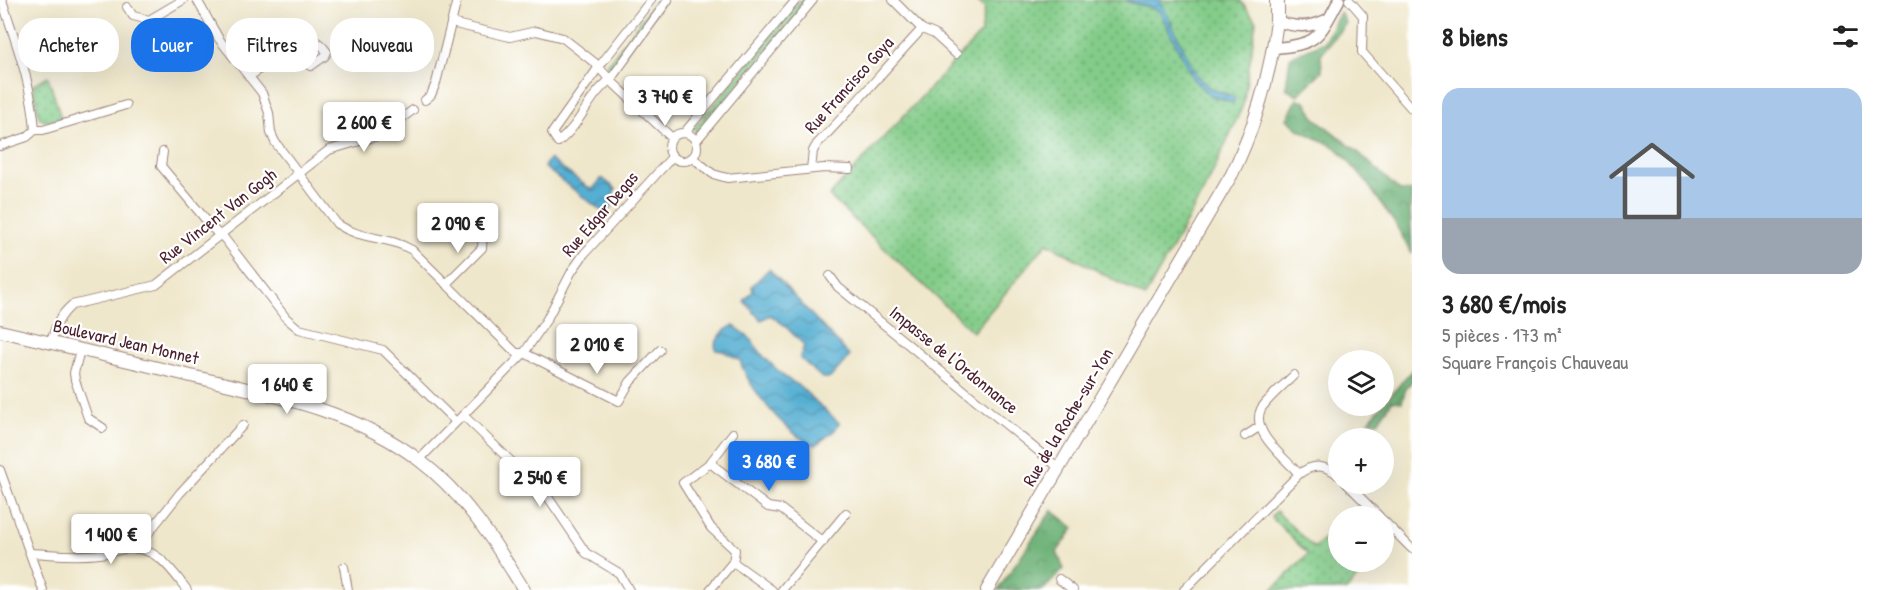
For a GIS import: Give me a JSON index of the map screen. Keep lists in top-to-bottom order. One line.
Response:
{"streets":{"main road":["Boulevard Jean Monnet","Rue de la Roche-sur-Yon"],"street":["Rue Francisco Goya","Rue Edgar Degas","Rue Vincent Van Gogh","Impasse de l'Ordonnance"]},"crossings":[["Rue Edgar Degas","Boulevard Jean Monnet"],["Rue Vincent Van Gogh","Boulevard Jean Monnet"],["Impasse de l'Ordonnance","Rue de la Roche-sur-Yon"]],"page":{"heading":"8 biens","chip":["Acheter","Louer","Filtres","Nouveau"],"list":[{"name":"3 680 €/mois","note":"5 pièces · 173 m² · Square François Chauveau"}],"price":["3 740 €","2 600 €","2 090 €","2 010 €","1 640 €","3 680 €","2 540 €","1 400 €"],"map_buttons":["+","−"]}}
